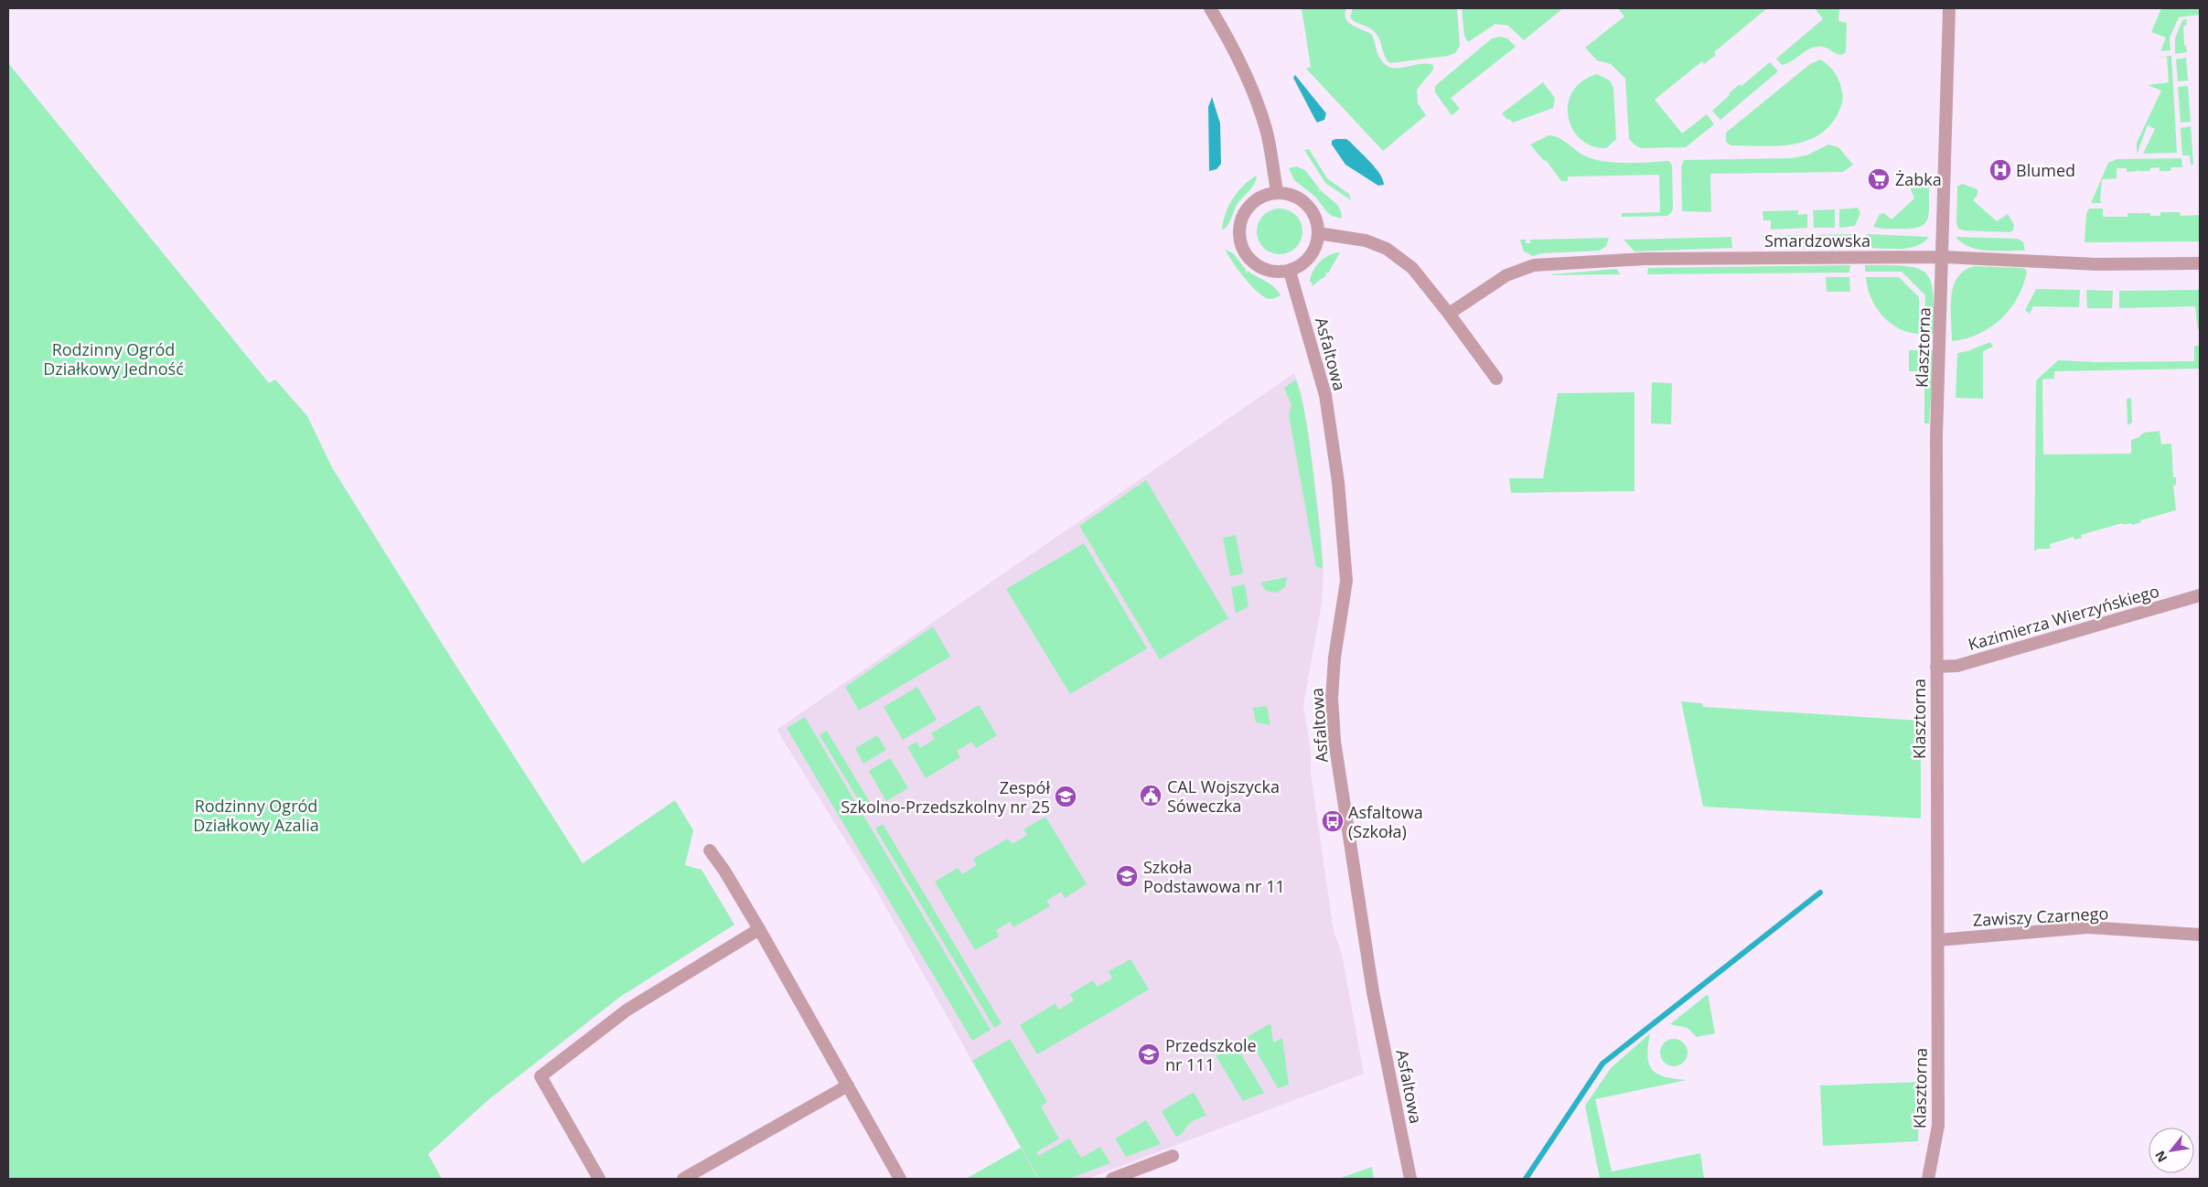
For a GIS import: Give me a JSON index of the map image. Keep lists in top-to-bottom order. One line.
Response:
{"streets":{"street":["Smardzowska","Klasztorna","Asfaltowa","Kazimierza Wierzyńskiego","Zawiszy Czarnego"]},"crossings":[["Smardzowska","Klasztorna"],["Klasztorna","Kazimierza Wierzyńskiego"],["Klasztorna","Zawiszy Czarnego"]],"parks":["Rodzinny Ogród Działkowy Jedność","Rodzinny Ogród Działkowy Azalia"],"places":{"hospital":["Blumed"],"supermarket":["Żabka"],"public building":["CAL Wojszycka Sóweczka"],"school or university":["Zespół Szkolno-Przedszkolny nr 25","Szkoła Podstawowa nr 11","Przedszkole nr 111"],"bus stop":["Asfaltowa (Szkoła)"]},"north":"bottom left"}
